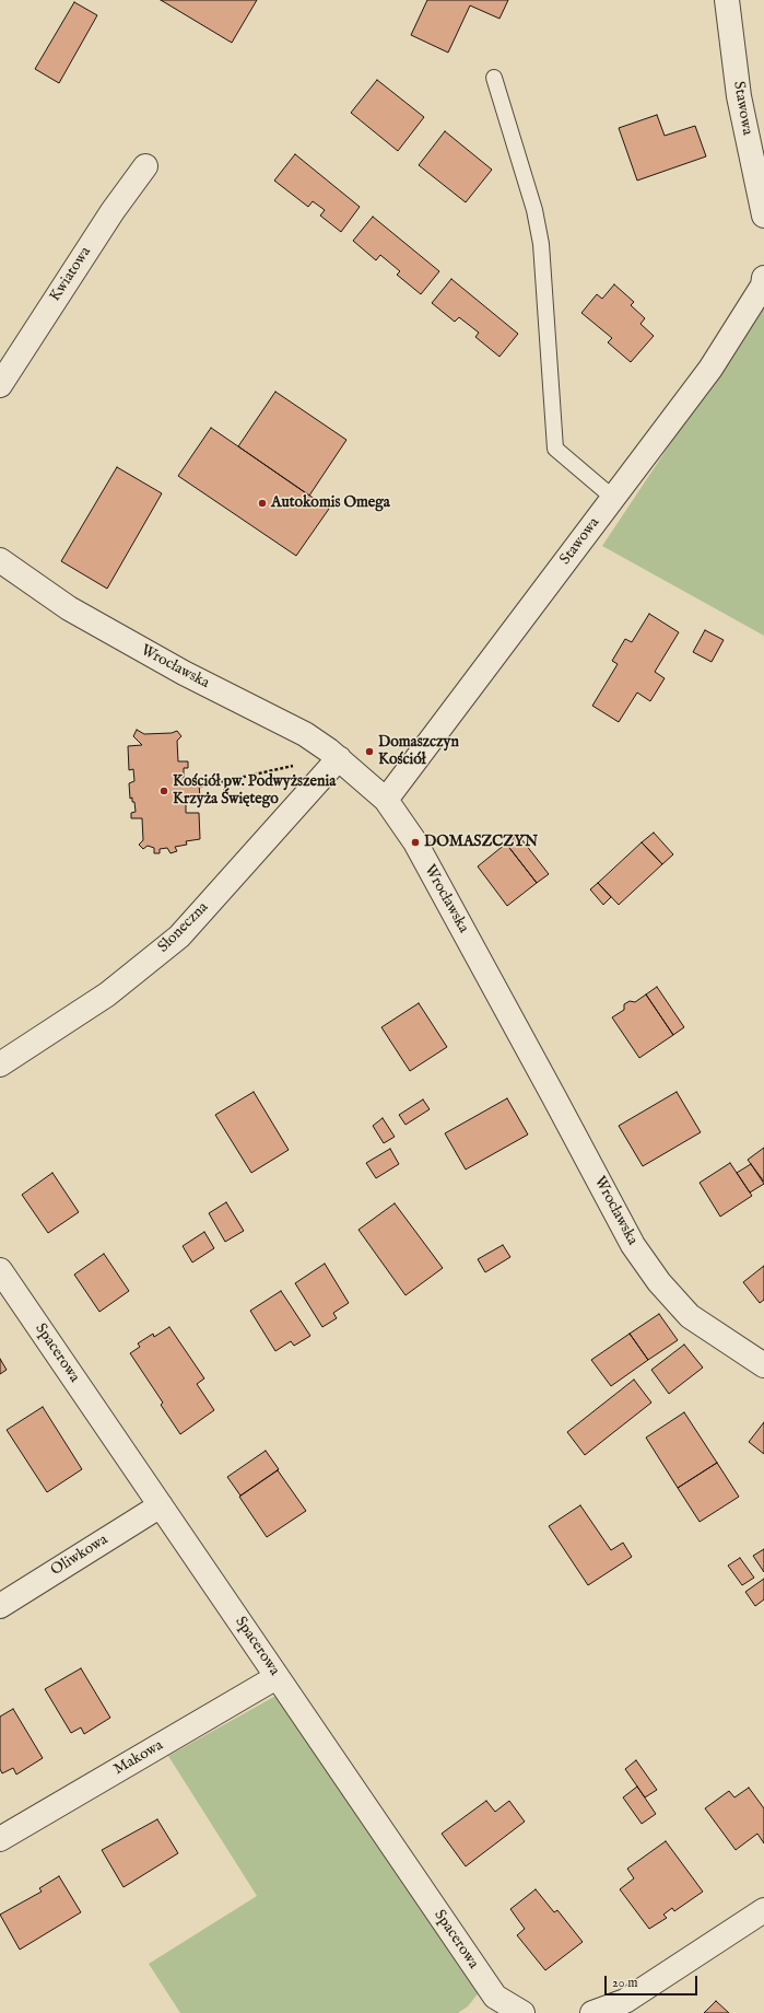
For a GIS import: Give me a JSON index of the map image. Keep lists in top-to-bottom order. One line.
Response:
{"streets":{"street":["Stawowa","Kwiatowa","Wrocławska","Słoneczna","Spacerowa","Oliwkowa","Makowa"]},"crossings":[["Stawowa","Wrocławska"],["Wrocławska","Słoneczna"],["Spacerowa","Oliwkowa"],["Spacerowa","Makowa"]],"places":["Autokomis Omega","Domaszczyn Kościół","Kościół pw. Podwyższenia Krzyża Świętego","DOMASZCZYN"],"scale_bar":"20 m"}
